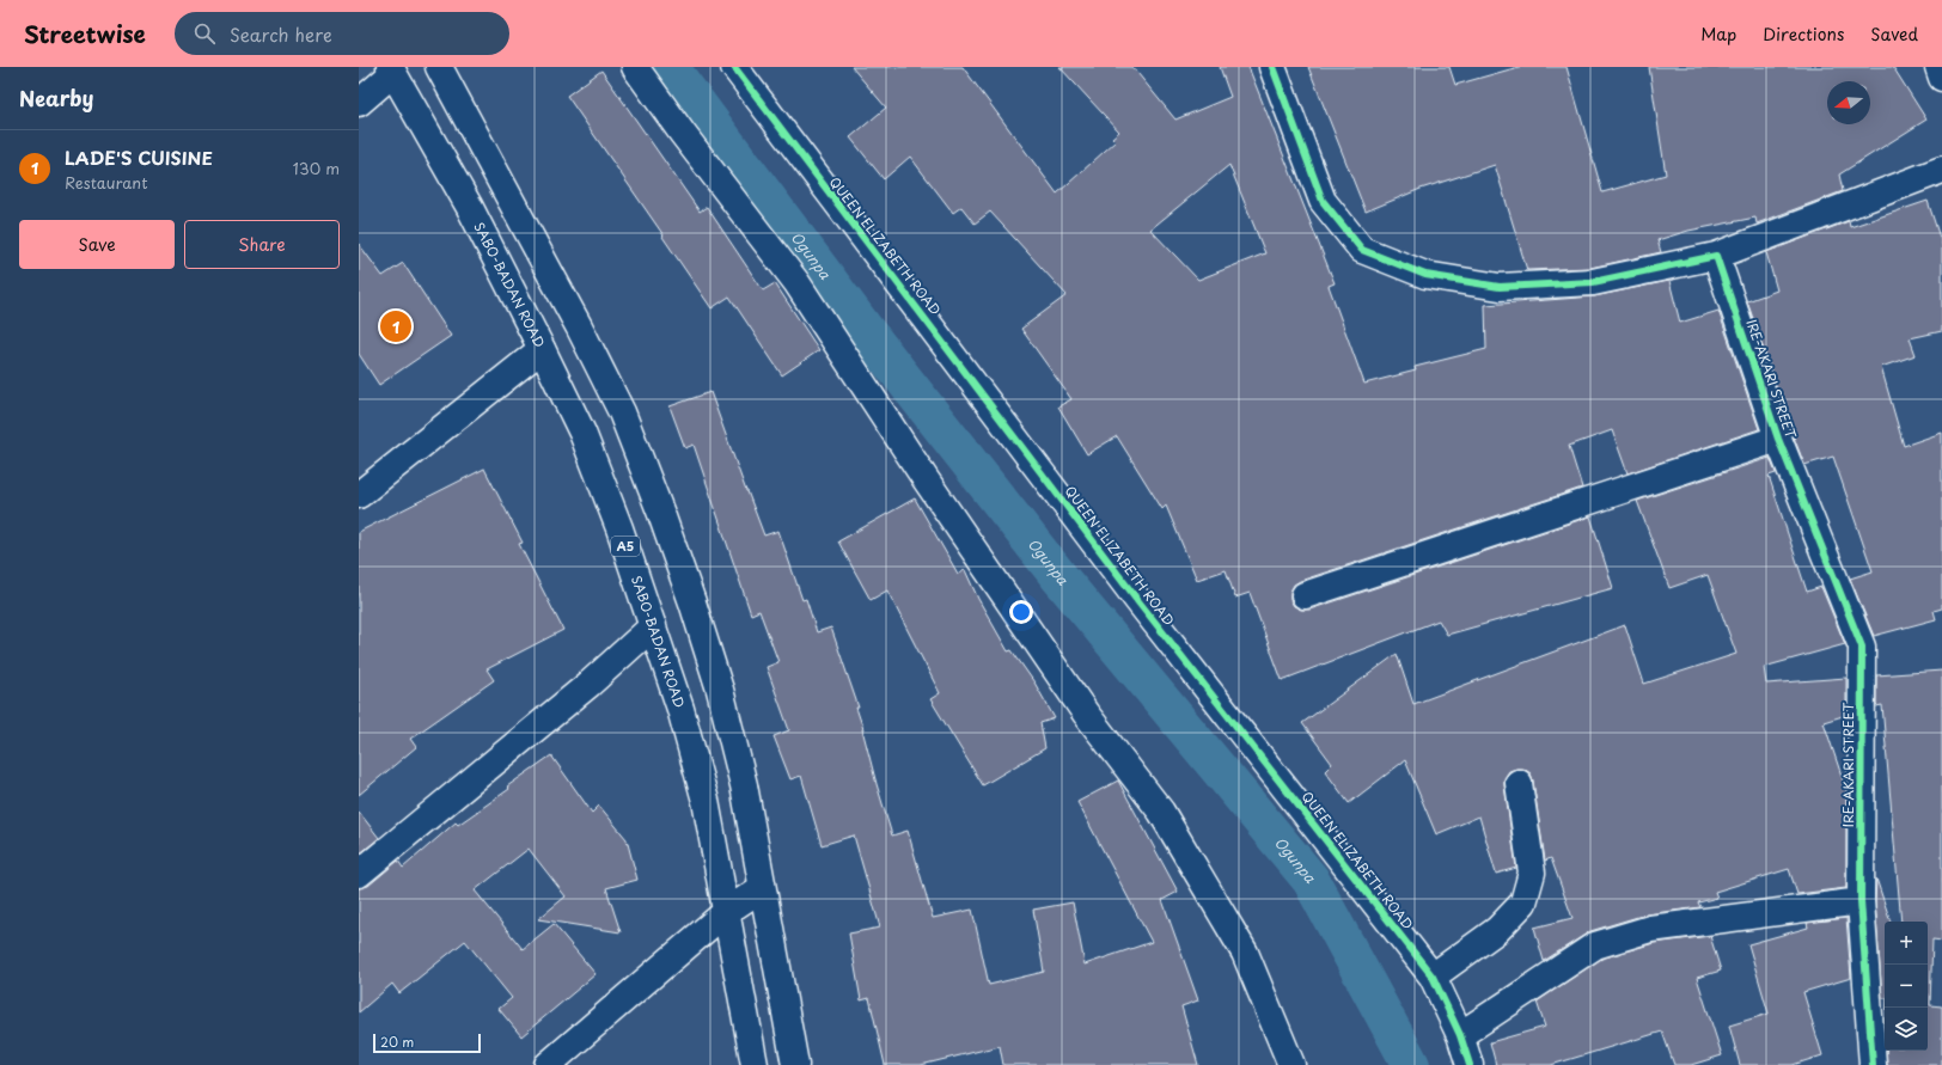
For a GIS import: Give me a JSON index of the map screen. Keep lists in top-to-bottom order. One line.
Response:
{"streets":{"main road":["QUEEN ELIZABETH ROAD","SABO-BADAN ROAD","IRE-AKARI STREET","A5"]},"water":["Ogunpa"],"scale_bar":"20 m","north":"left","page":{"header":"Streetwise","search":"Search here","nav":["Map","Directions","Saved"],"heading":"Nearby","list":[{"mark":"1","name":"LADE'S CUISINE","note":"Restaurant","value":"130 m"}],"buttons":["Save","Share"],"pins":"1","map_buttons":["+","−"],"scale":"20 m"}}
